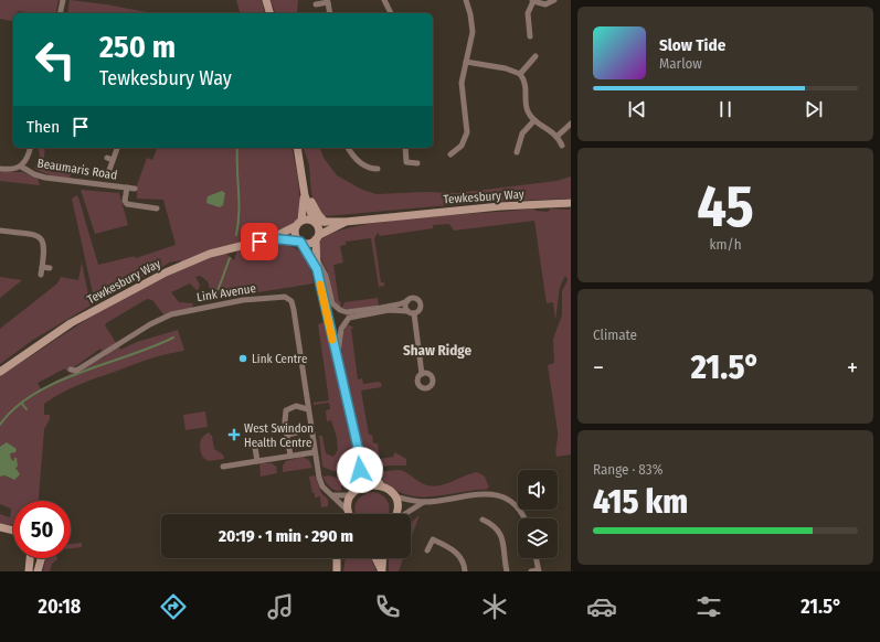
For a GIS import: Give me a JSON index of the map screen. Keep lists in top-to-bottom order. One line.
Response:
{"streets":{"main road":["Tewkesbury Way"],"street":["Beaumaris Road","Link Avenue"]},"districts":["Shaw Ridge"],"places":{"other":["Link Centre"],"health":["West Swindon Health Centre"]},"page":{"turn":["250 m","Tewkesbury Way"],"song":["Slow Tide","Marlow"],"then":"Then","tile":[["45","km/h"],"Climate",["Range · 83%","415 km"]],"heat":["−","21.5°","+"],"limit":"50","trip":"20:19 · 1 min · 290 m","tabs":["20:18","21.5°"]}}
